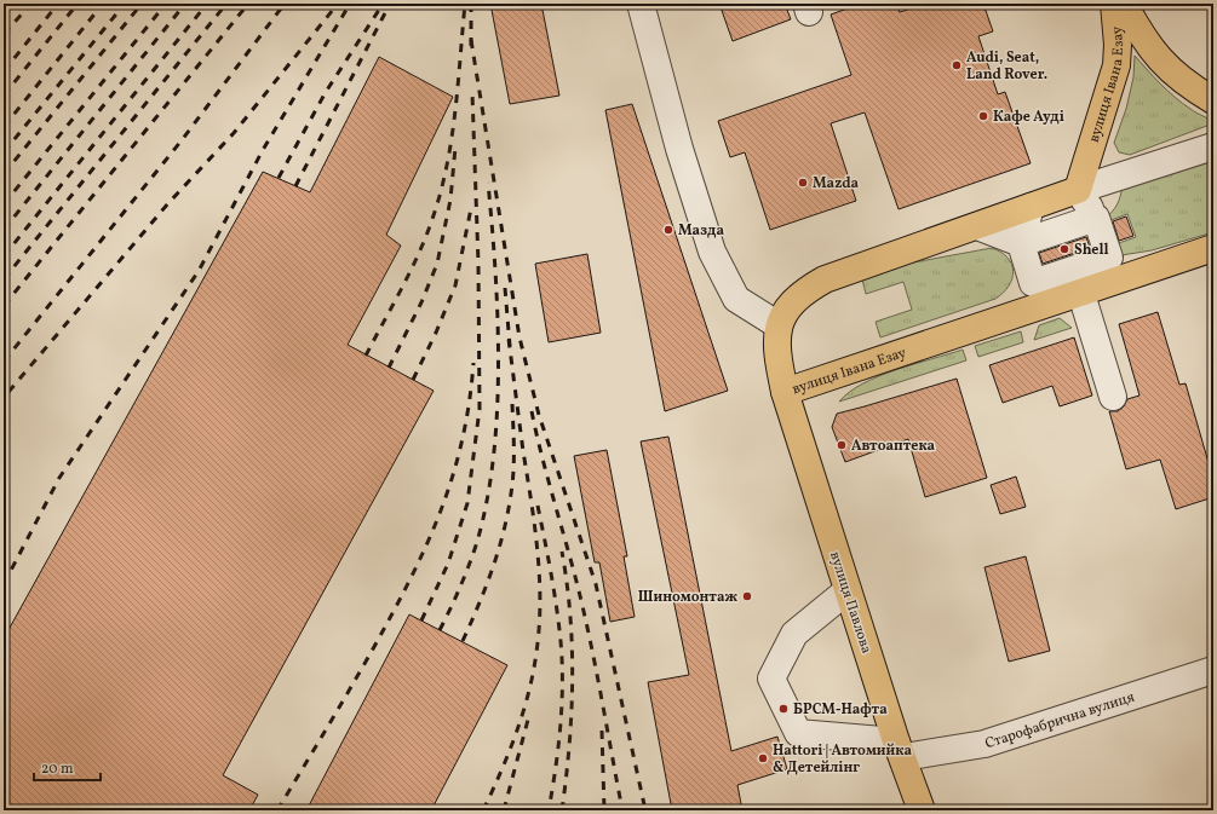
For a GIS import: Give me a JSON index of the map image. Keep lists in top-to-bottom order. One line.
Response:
{"streets":{"main road":["вулиця Івана Езау","вулиця Павлова"],"street":["Старофабрична вулиця"]},"crossings":[["вулиця Івана Езау","вулиця Павлова"],["вулиця Павлова","Старофабрична вулиця"]],"places":["Audi, Seat, Land Rover.","Кафе Ауді","Mazda","Мазда","Shell","Автоаптека","Шиномонтаж","БРСМ-Нафта","Hattori | Автомийка & Детейлінг"],"scale_bar":"20 m"}
